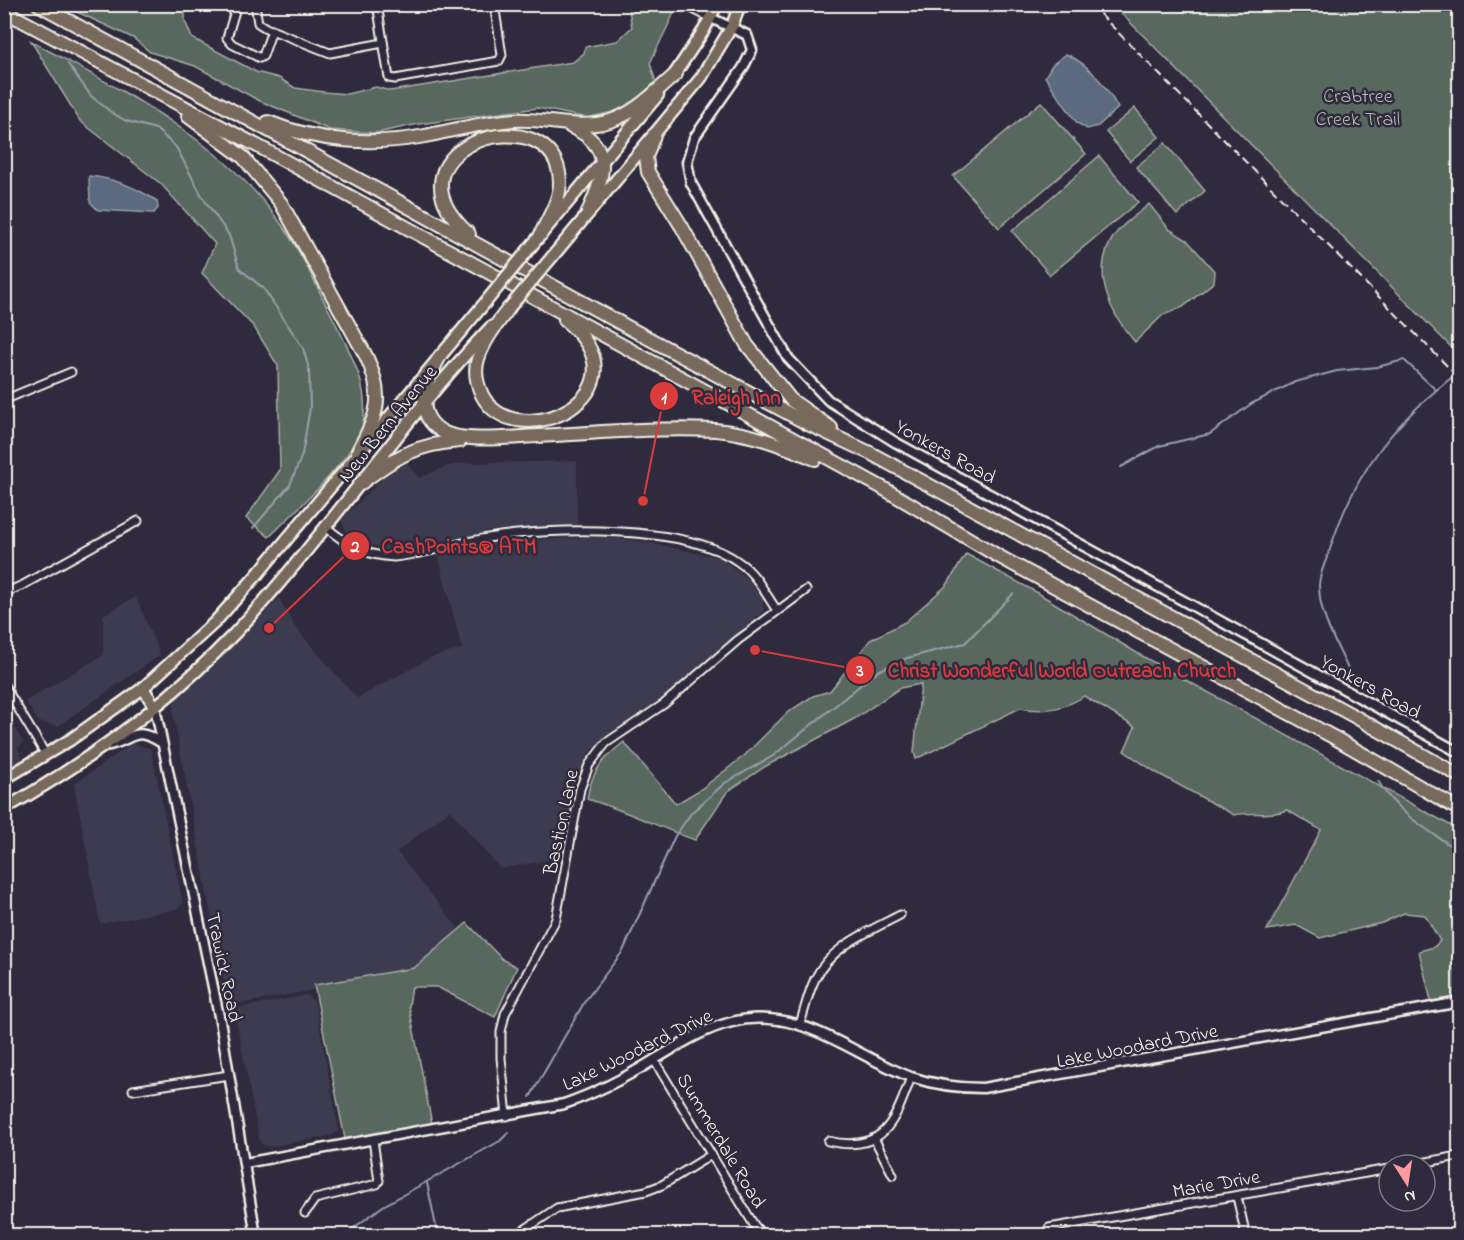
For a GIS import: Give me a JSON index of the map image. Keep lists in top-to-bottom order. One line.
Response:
{"streets":{"main road":["New Bern Avenue"],"street":["Yonkers Road","Bastion Lane","Trawick Road","Lake Woodard Drive","Summerdale Road","Marie Drive"]},"crossings":[["New Bern Avenue","Yonkers Road"],["New Bern Avenue","Trawick Road"],["Bastion Lane","Lake Woodard Drive"],["Trawick Road","Lake Woodard Drive"],["Lake Woodard Drive","Summerdale Road"]],"parks":["Crabtree Creek Trail"],"places":["Raleigh Inn","CashPoints® ATM","Christ Wonderful World Outreach Church"],"north":"bottom"}
